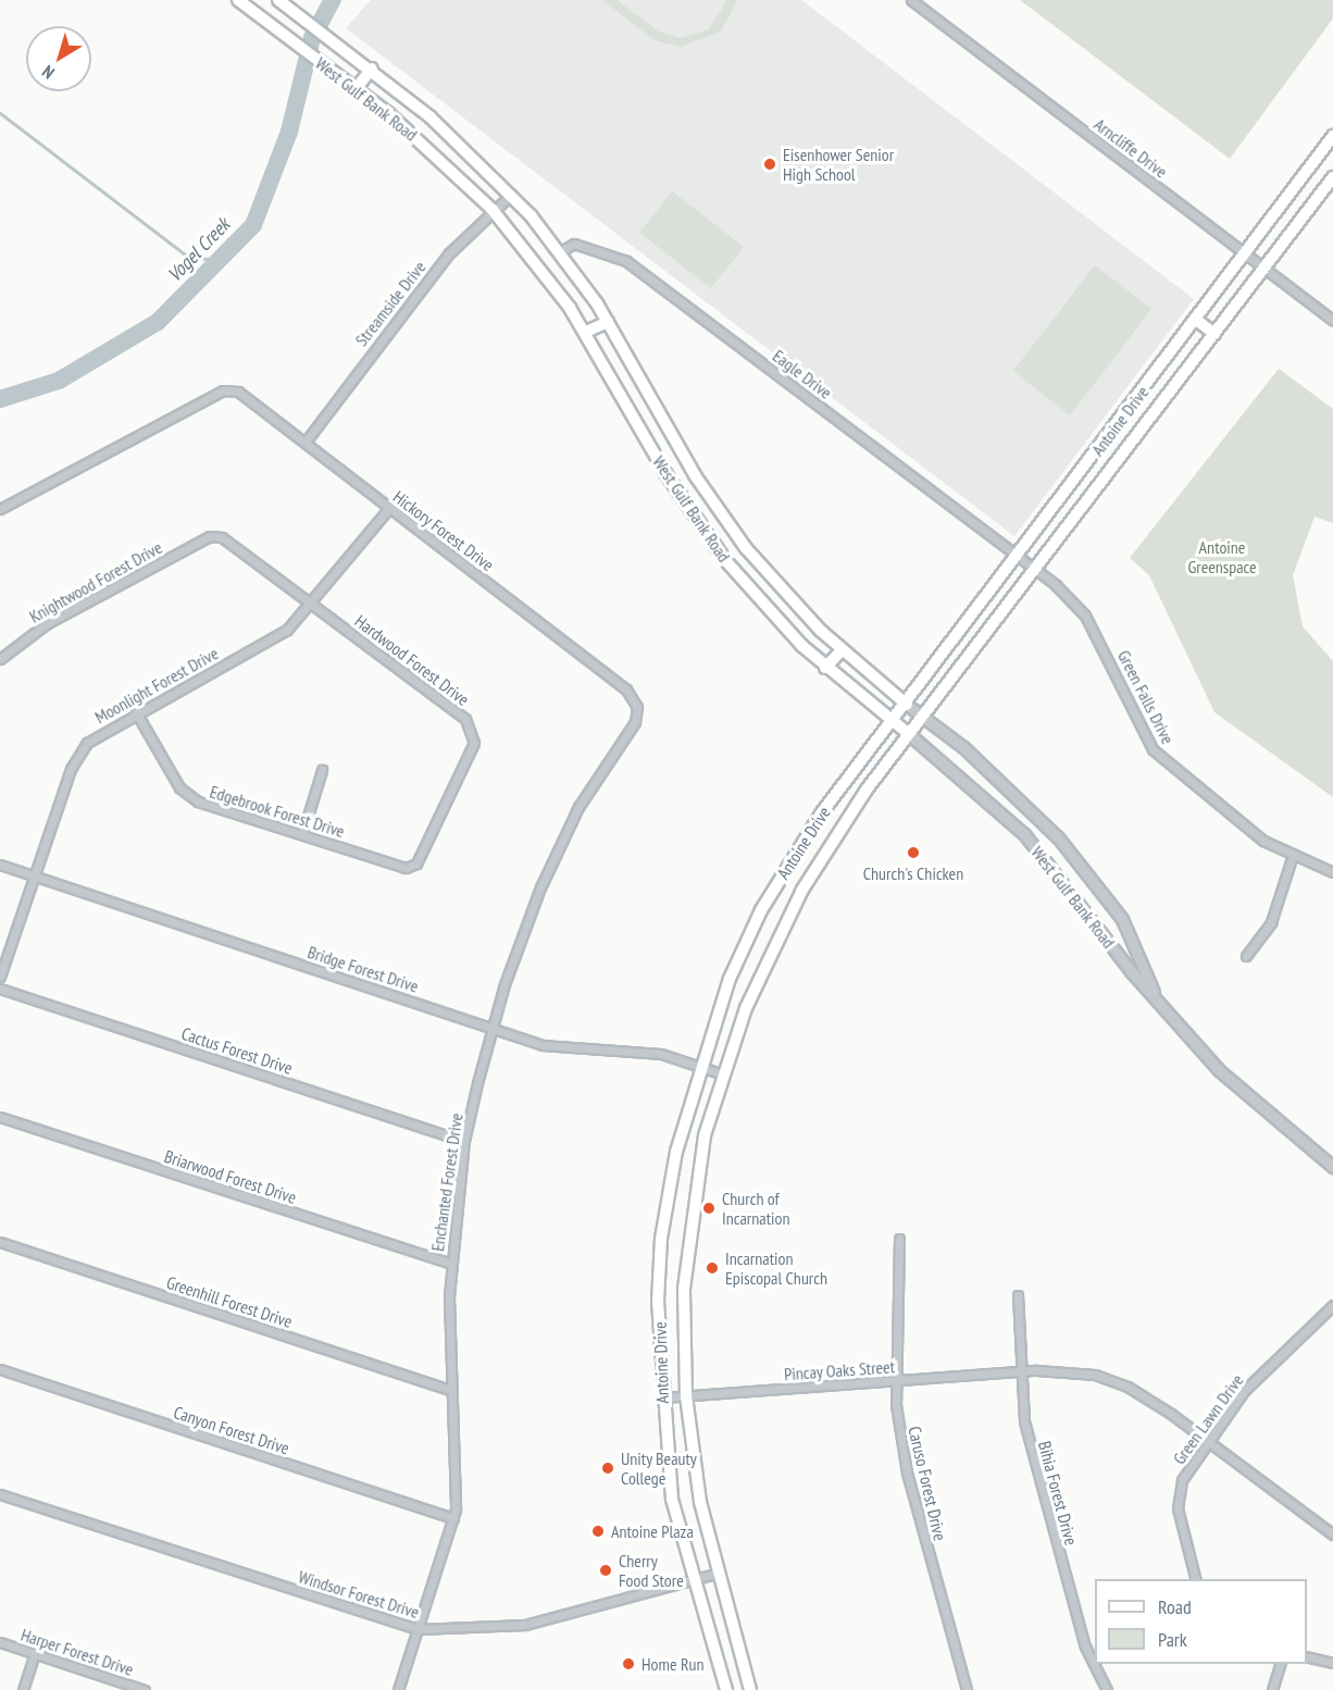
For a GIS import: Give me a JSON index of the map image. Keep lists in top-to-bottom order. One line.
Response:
{"streets":{"main road":["West Gulf Bank Road","Antoine Drive"],"street":["Arncliffe Drive","Streamside Drive","Eagle Drive","Hickory Forest Drive","Knightwood Forest Drive","Hardwood Forest Drive","Moonlight Forest Drive","Green Falls Drive","Edgebrook Forest Drive","Bridge Forest Drive","Cactus Forest Drive","Briarwood Forest Drive","Enchanted Forest Drive","Greenhill Forest Drive","Pincay Oaks Street","Green Lawn Drive","Canyon Forest Drive","Caruso Forest Drive","Bihia Forest Drive","Windsor Forest Drive","Harper Forest Drive"]},"crossings":[["West Gulf Bank Road","Streamside Drive"],["West Gulf Bank Road","Eagle Drive"],["West Gulf Bank Road","Antoine Drive"],["Arncliffe Drive","Antoine Drive"],["Streamside Drive","Hickory Forest Drive"],["Eagle Drive","Antoine Drive"],["Eagle Drive","Green Falls Drive"],["Antoine Drive","Green Falls Drive"],["Antoine Drive","Bridge Forest Drive"],["Antoine Drive","Pincay Oaks Street"],["Antoine Drive","Windsor Forest Drive"],["Hickory Forest Drive","Moonlight Forest Drive"],["Hickory Forest Drive","Enchanted Forest Drive"],["Knightwood Forest Drive","Hardwood Forest Drive"],["Hardwood Forest Drive","Moonlight Forest Drive"],["Hardwood Forest Drive","Edgebrook Forest Drive"],["Moonlight Forest Drive","Edgebrook Forest Drive"],["Moonlight Forest Drive","Bridge Forest Drive"],["Bridge Forest Drive","Enchanted Forest Drive"],["Cactus Forest Drive","Enchanted Forest Drive"],["Briarwood Forest Drive","Enchanted Forest Drive"],["Enchanted Forest Drive","Greenhill Forest Drive"],["Enchanted Forest Drive","Canyon Forest Drive"],["Enchanted Forest Drive","Windsor Forest Drive"],["Pincay Oaks Street","Green Lawn Drive"],["Pincay Oaks Street","Caruso Forest Drive"],["Pincay Oaks Street","Bihia Forest Drive"]],"water":["Vogel Creek"],"parks":["Antoine Greenspace"],"places":["Eisenhower Senior High School","Church's Chicken","Church of Incarnation","Incarnation Episcopal Church","Unity Beauty College","Antoine Plaza","Cherry Food Store","Home Run"],"legend":["Road","Park"],"north":"bottom left"}
